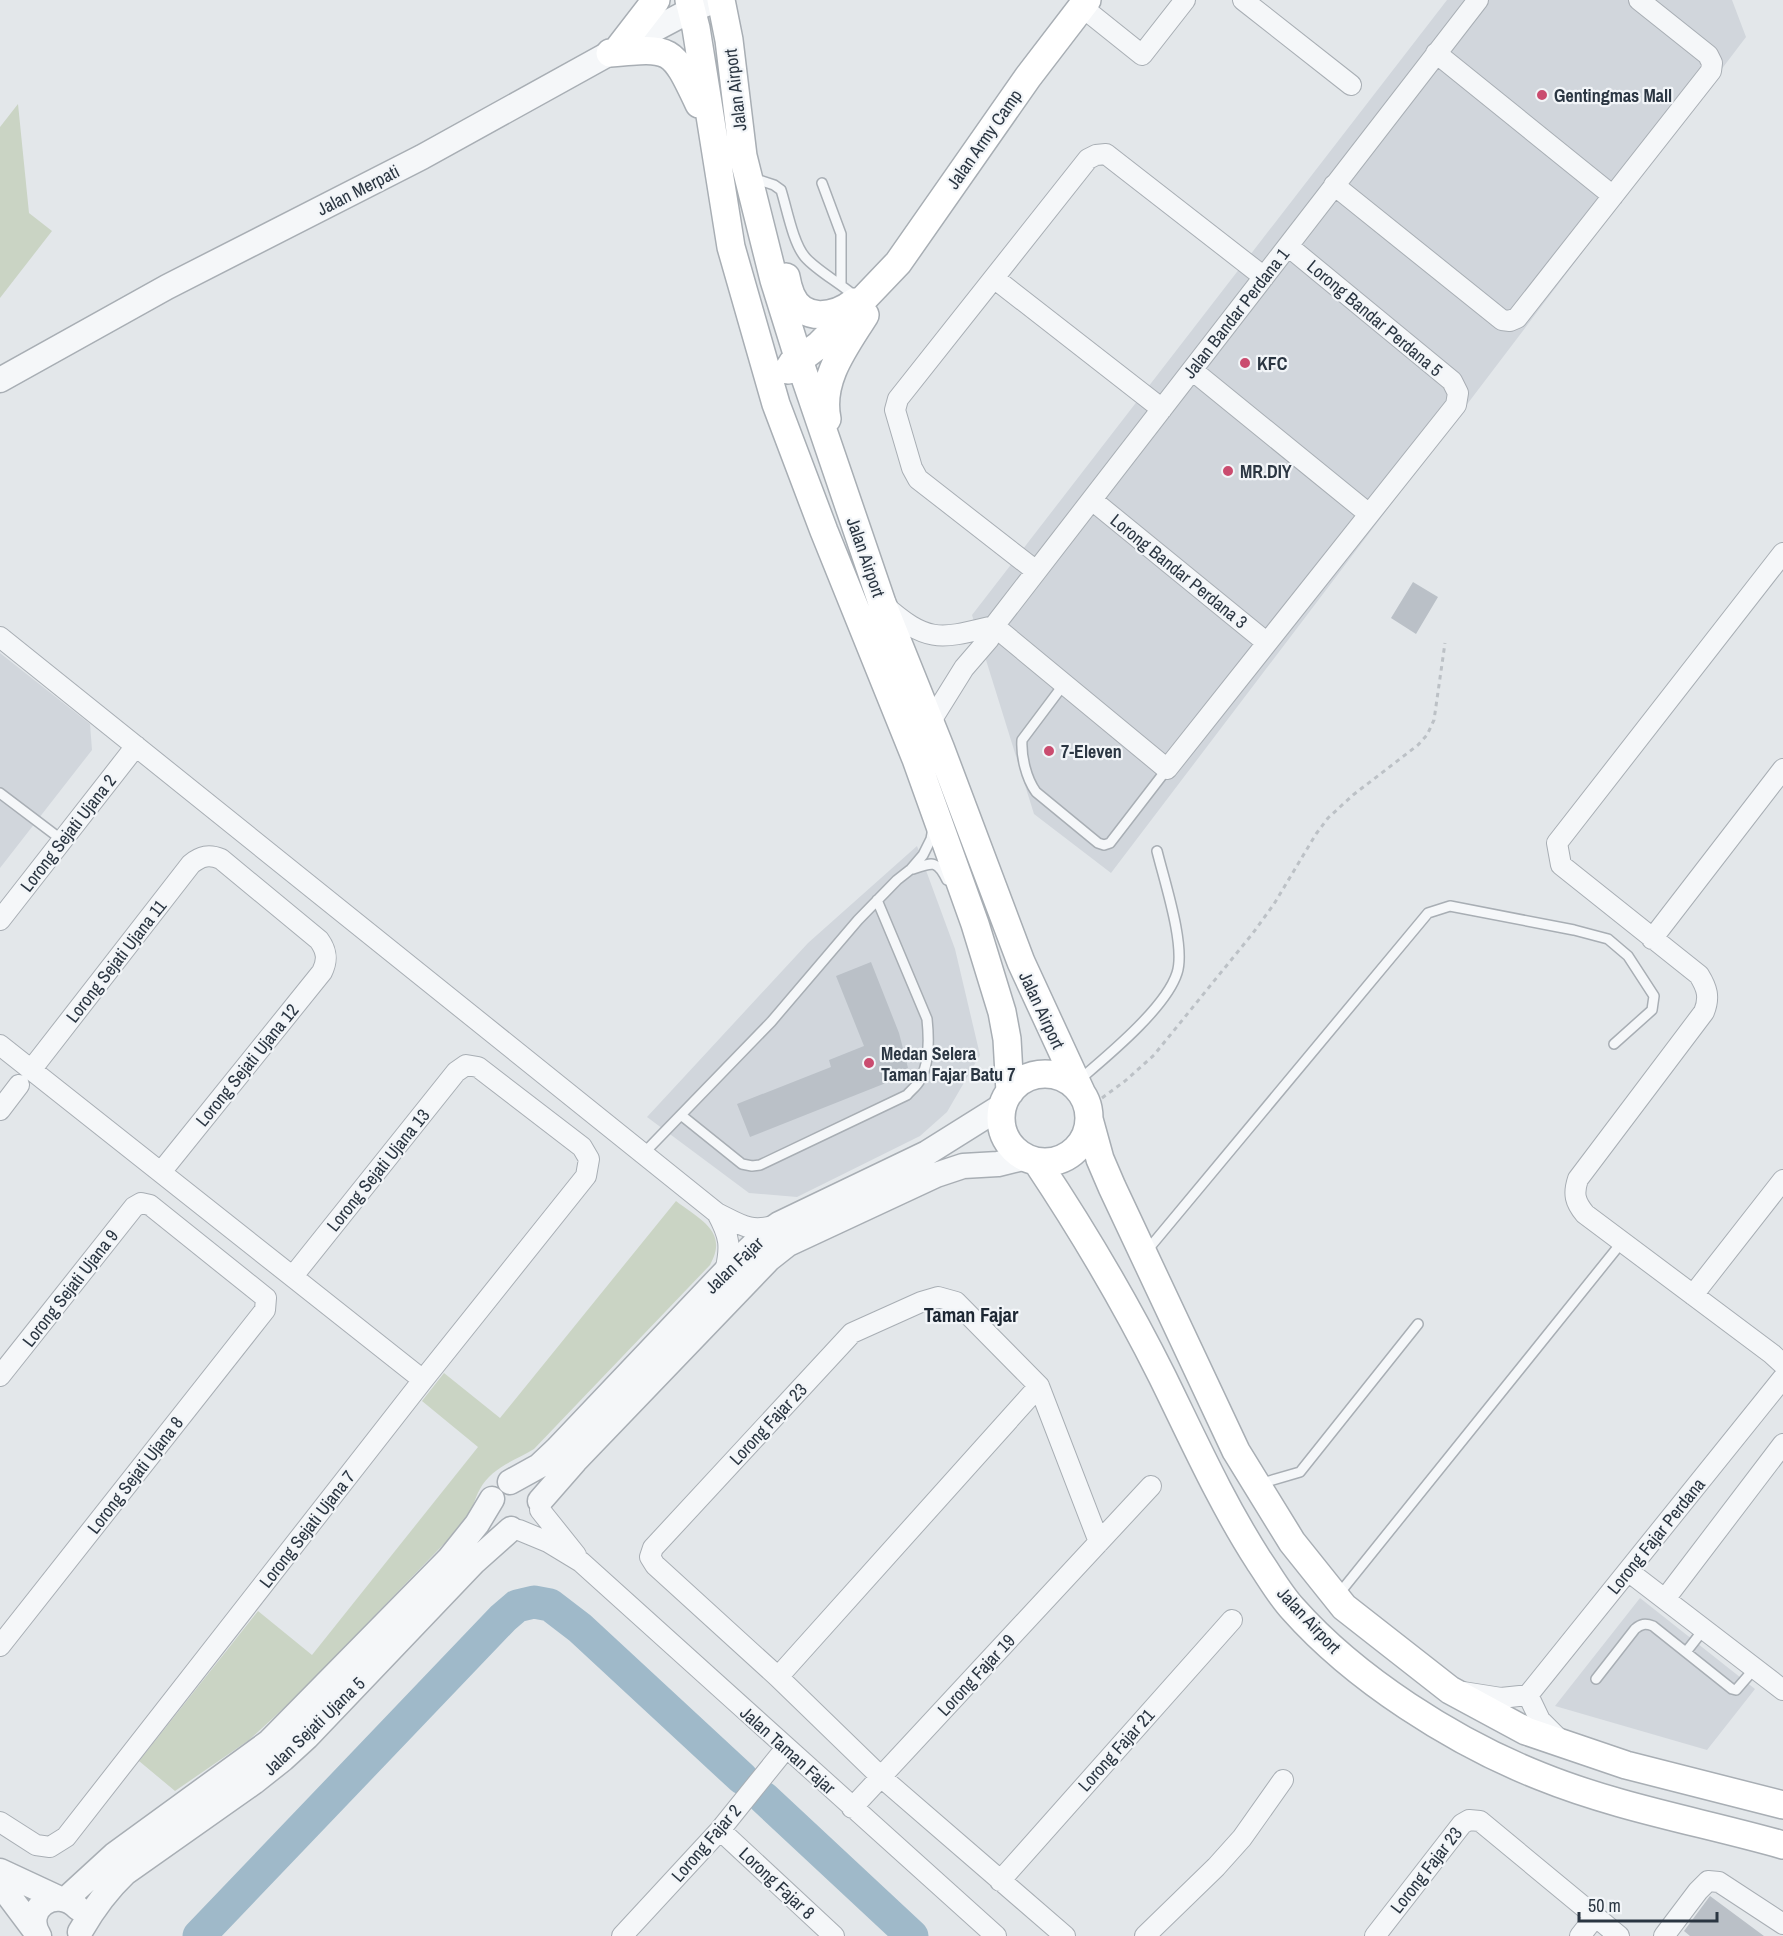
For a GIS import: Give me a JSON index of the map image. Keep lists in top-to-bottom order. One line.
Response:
{"streets":{"main road":["Jalan Airport","Jalan Army Camp"],"street":["Jalan Merpati","Jalan Bandar Perdana 1","Lorong Bandar Perdana 5","Lorong Bandar Perdana 3","Lorong Sejati Ujana 2","Lorong Sejati Ujana 11","Lorong Sejati Ujana 12","Lorong Sejati Ujana 13","Jalan Fajar","Lorong Sejati Ujana 9","Lorong Fajar 23","Lorong Sejati Ujana 8","Lorong Sejati Ujana 7","Lorong Fajar Perdana","Lorong Fajar 19","Jalan Sejati Ujana 5","Jalan Taman Fajar","Lorong Fajar 21","Lorong Fajar 2","Lorong Fajar 8"]},"crossings":[["Jalan Airport","Jalan Merpati"],["Jalan Airport","Jalan Bandar Perdana 1"],["Jalan Airport","Jalan Fajar"],["Jalan Bandar Perdana 1","Lorong Bandar Perdana 5"],["Jalan Bandar Perdana 1","Lorong Bandar Perdana 3"],["Lorong Sejati Ujana 11","Lorong Sejati Ujana 12"],["Lorong Sejati Ujana 13","Lorong Sejati Ujana 7"],["Jalan Fajar","Jalan Sejati Ujana 5"],["Lorong Sejati Ujana 9","Lorong Sejati Ujana 8"],["Lorong Fajar 19","Jalan Taman Fajar"],["Jalan Taman Fajar","Lorong Fajar 2"],["Lorong Fajar 2","Lorong Fajar 8"]],"districts":["Taman Fajar"],"places":["Gentingmas Mall","KFC","MR.DIY","7-Eleven","Medan Selera Taman Fajar Batu 7"],"scale_bar":"50 m"}
